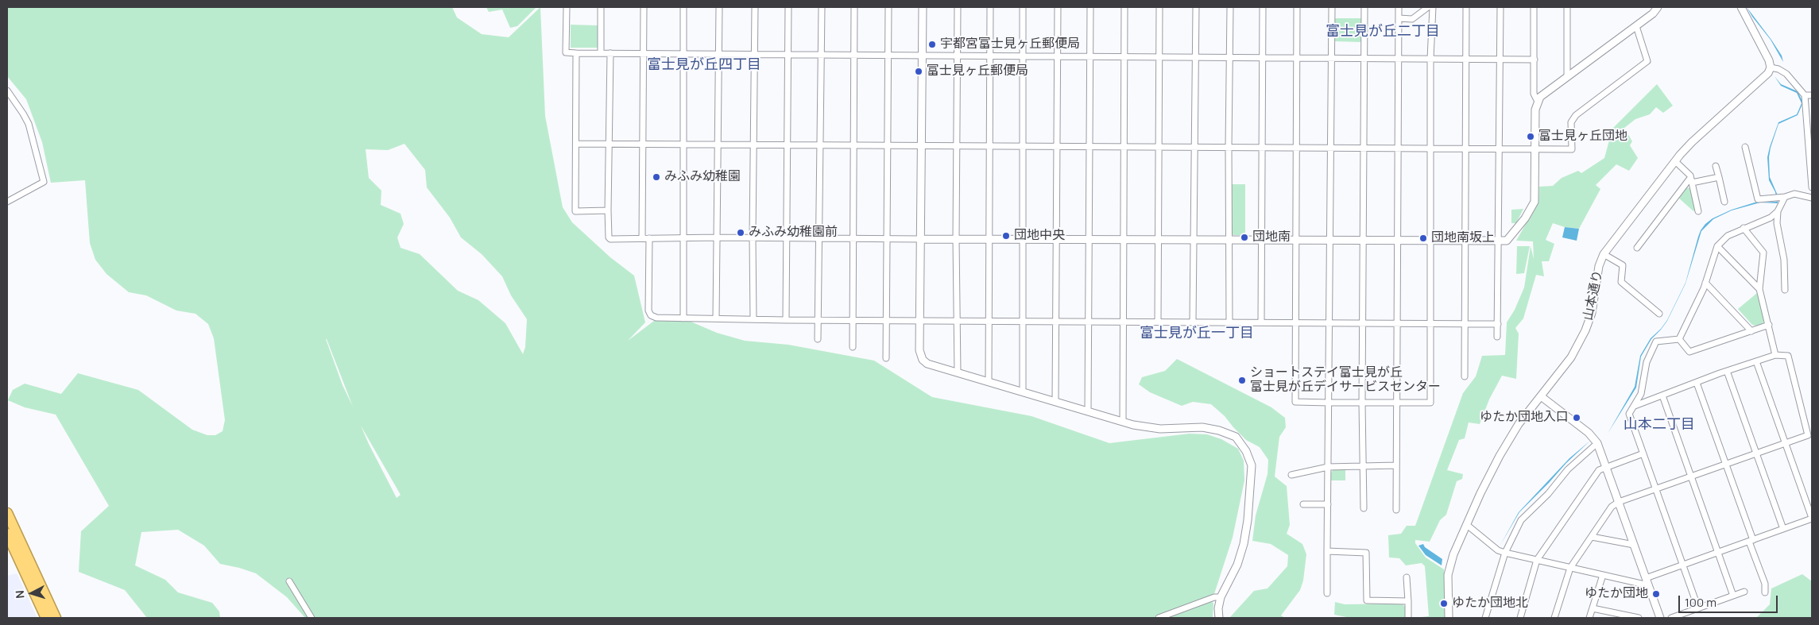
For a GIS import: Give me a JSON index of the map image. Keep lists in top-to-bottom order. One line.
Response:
{"streets":{"street":["山本通り"]},"districts":["富士見が丘二丁目","富士見が丘四丁目","富士見が丘一丁目","山本二丁目"],"places":["宇都宮富士見ヶ丘郵便局","富士見ヶ丘郵便局","富士見ヶ丘団地","みふみ幼稚園","みふみ幼稚園前","団地中央","団地南","団地南坂上","ショートステイ富士見が丘 富士見が丘デイサービスセンター","ゆたか団地入口","ゆたか団地","ゆたか団地北"],"scale_bar":"100 m","north":"left"}
